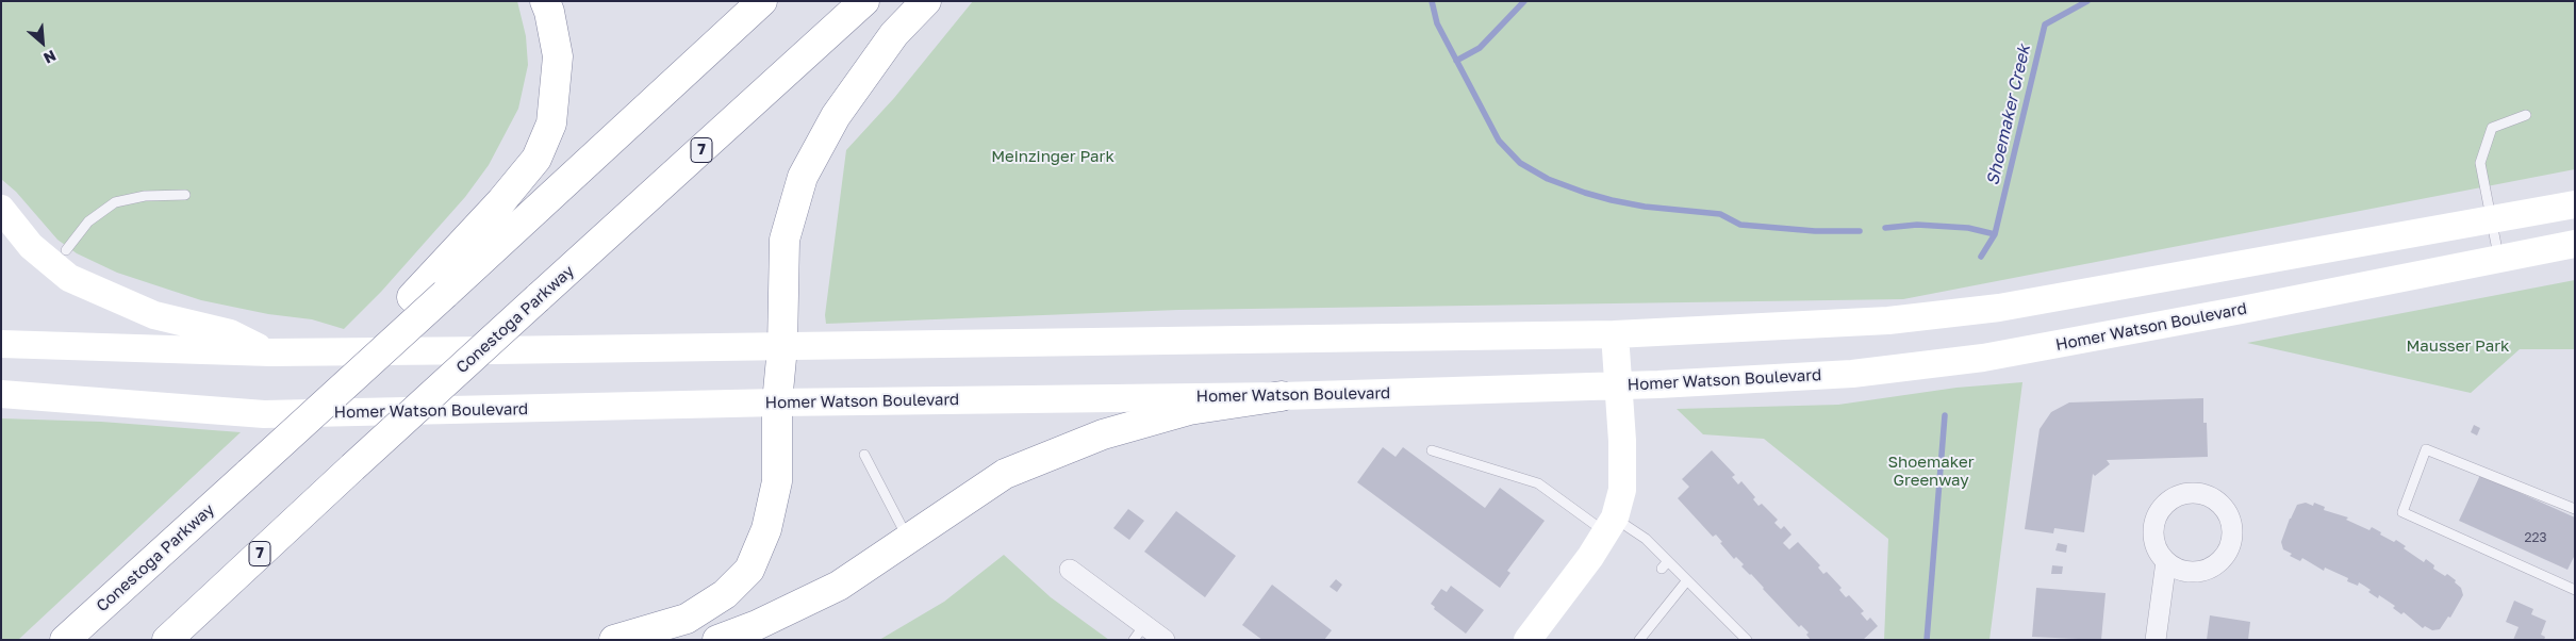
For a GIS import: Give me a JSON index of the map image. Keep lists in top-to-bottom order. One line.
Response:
{"streets":{"highway":["7","Conestoga Parkway"],"main road":["Homer Watson Boulevard"]},"water":["Shoemaker Creek"],"parks":["Meinzinger Park","Mausser Park","Shoemaker Greenway"],"house_numbers":["223"],"north":"bottom right"}
